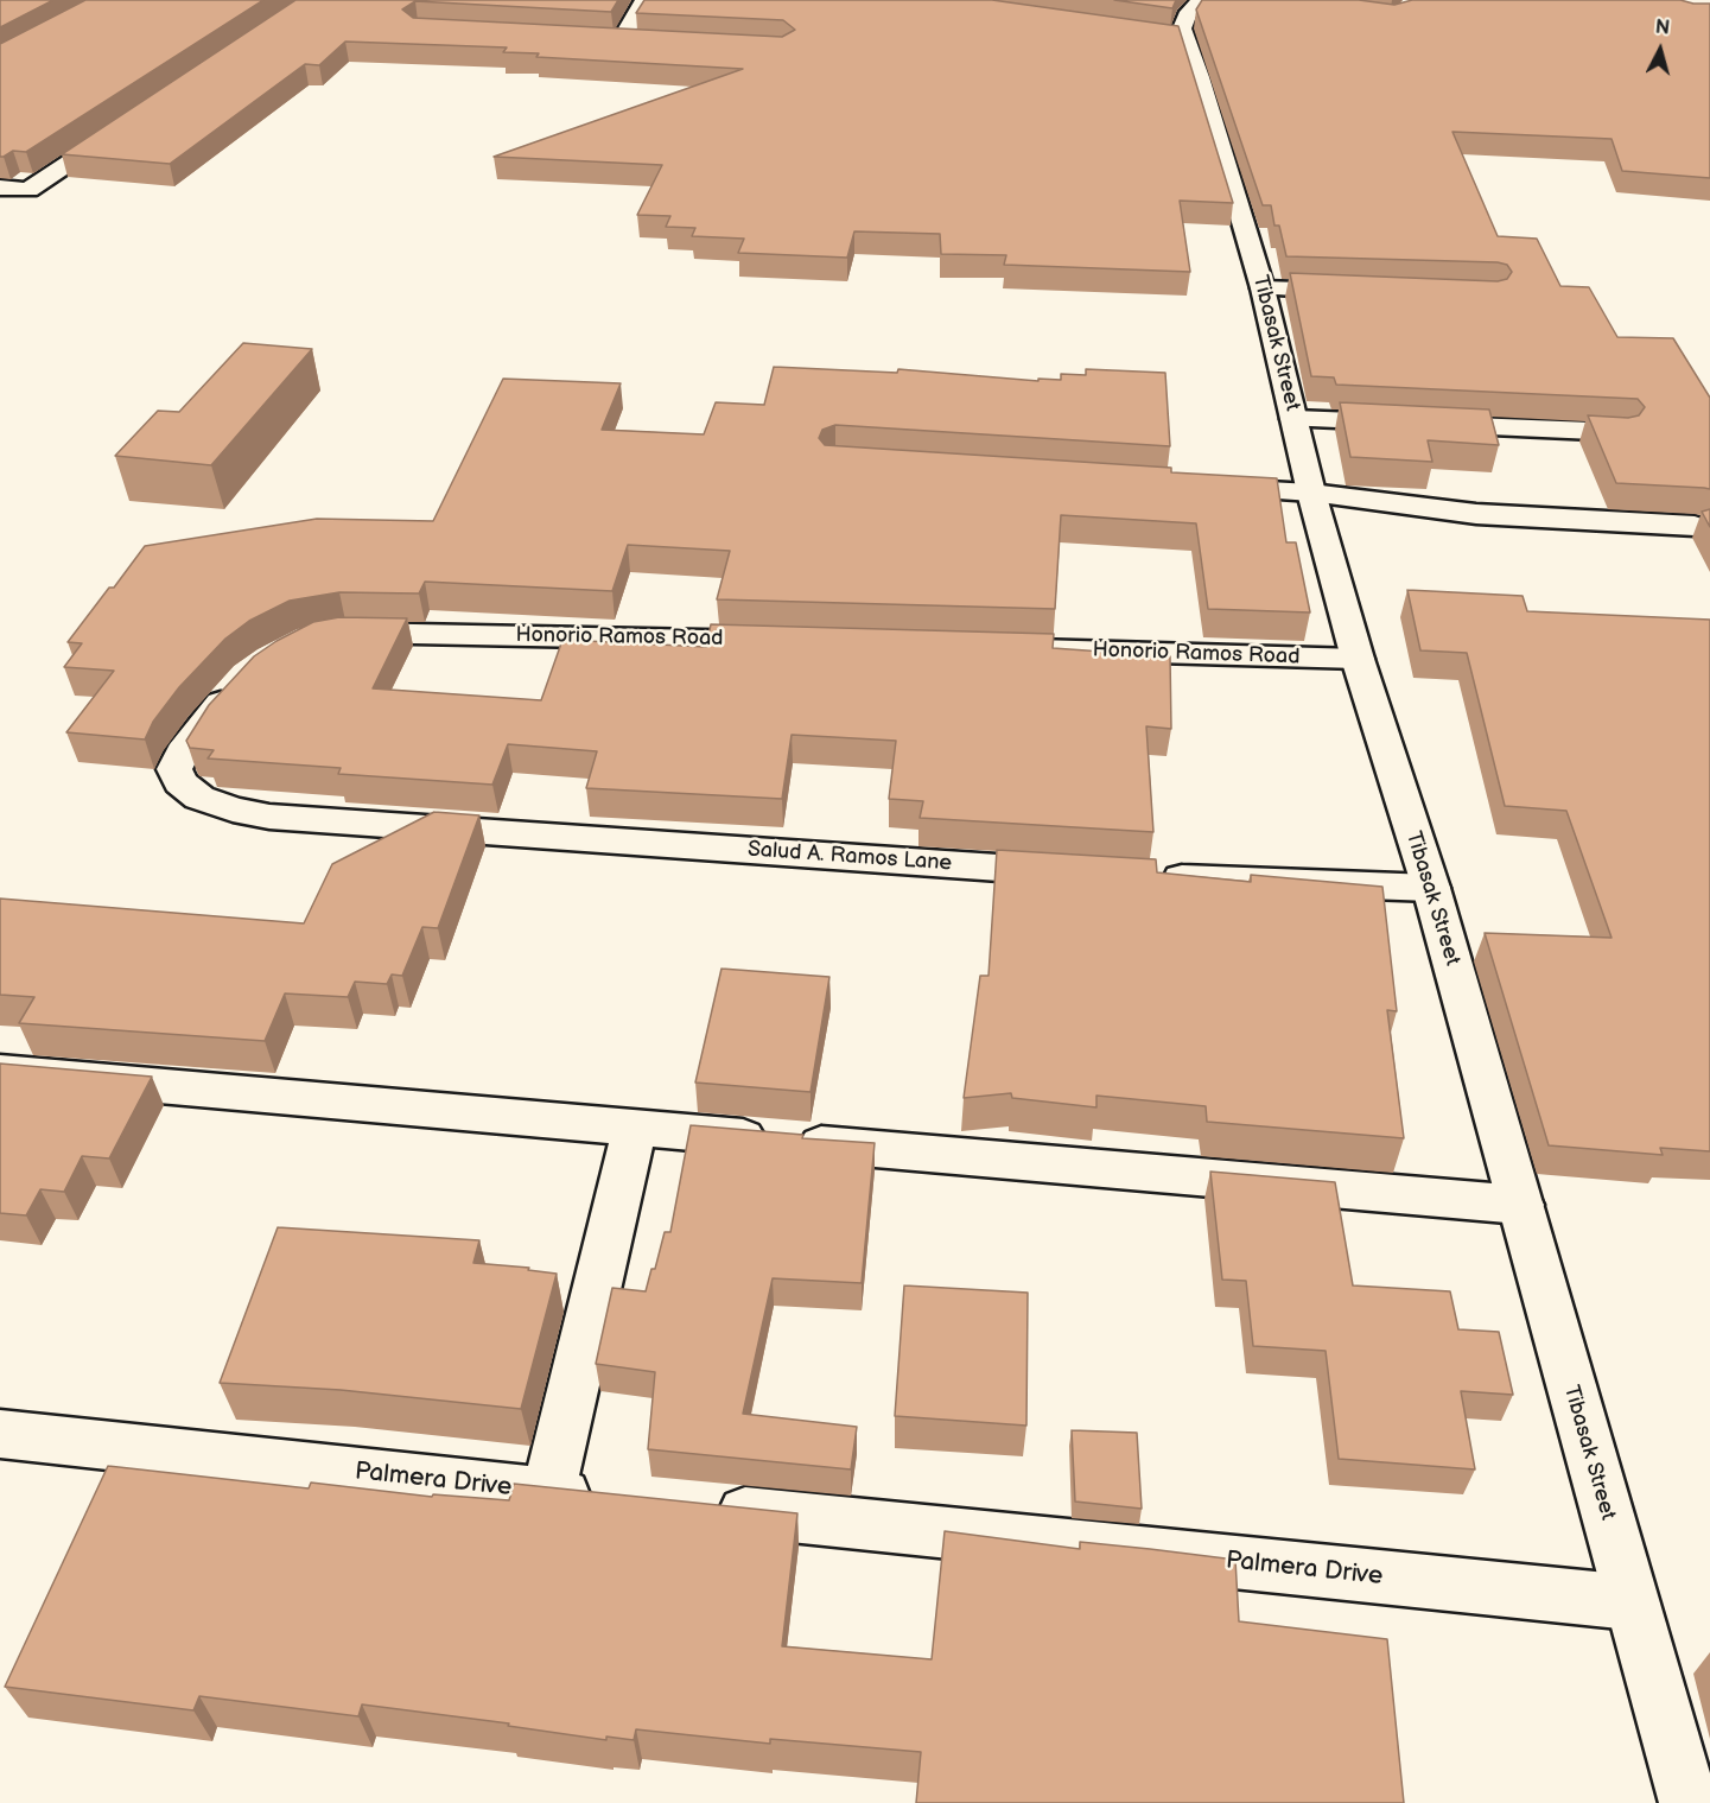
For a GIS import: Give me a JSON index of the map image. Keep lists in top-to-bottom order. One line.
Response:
{"streets":{"street":["Tibasak Street","Honorio Ramos Road","Salud A. Ramos Lane","Palmera Drive"]},"crossings":[["Tibasak Street","Honorio Ramos Road"],["Tibasak Street","Palmera Drive"]],"north":"top"}
